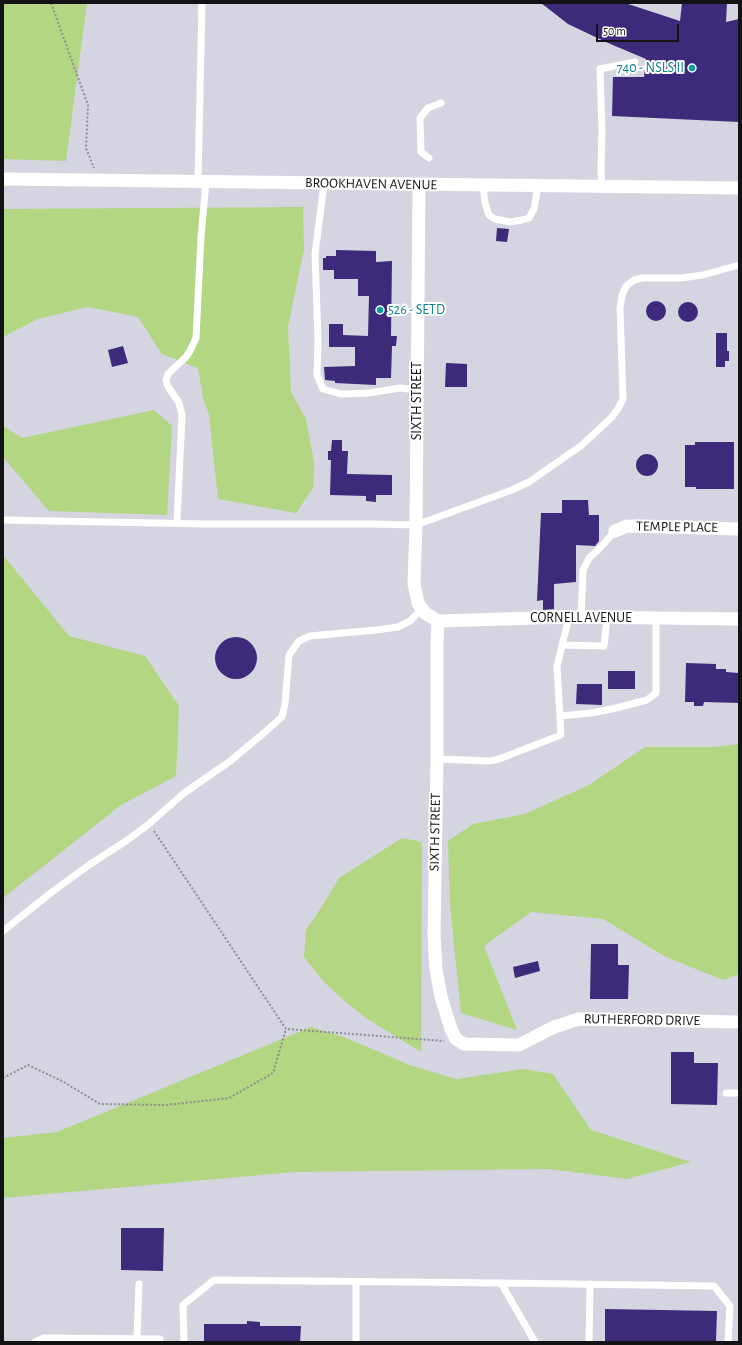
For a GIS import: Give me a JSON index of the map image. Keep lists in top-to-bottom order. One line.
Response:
{"streets":{"street":["BROOKHAVEN AVENUE","SIXTH STREET","TEMPLE PLACE","CORNELL AVENUE","RUTHERFORD DRIVE"]},"crossings":[["BROOKHAVEN AVENUE","SIXTH STREET"],["SIXTH STREET","CORNELL AVENUE"],["SIXTH STREET","RUTHERFORD DRIVE"]],"places":["740 - NSLS II","526 - SETD"],"scale_bar":"50 m"}
